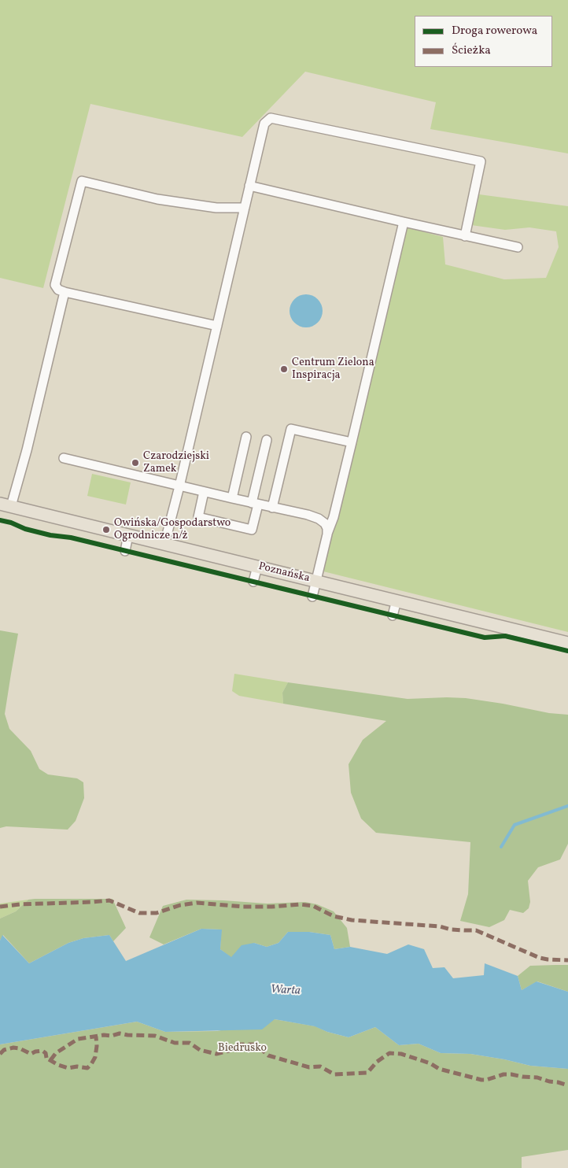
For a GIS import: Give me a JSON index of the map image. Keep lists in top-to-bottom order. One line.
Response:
{"streets":{"main road":["Poznańska"]},"water":["Warta"],"parks":["Biedrusko"],"places":["Centrum Zielona Inspiracja","Czarodziejski Zamek","Owińska/Gospodarstwo Ogrodnicze n/ż"],"legend":["Droga rowerowa","Ścieżka"]}
